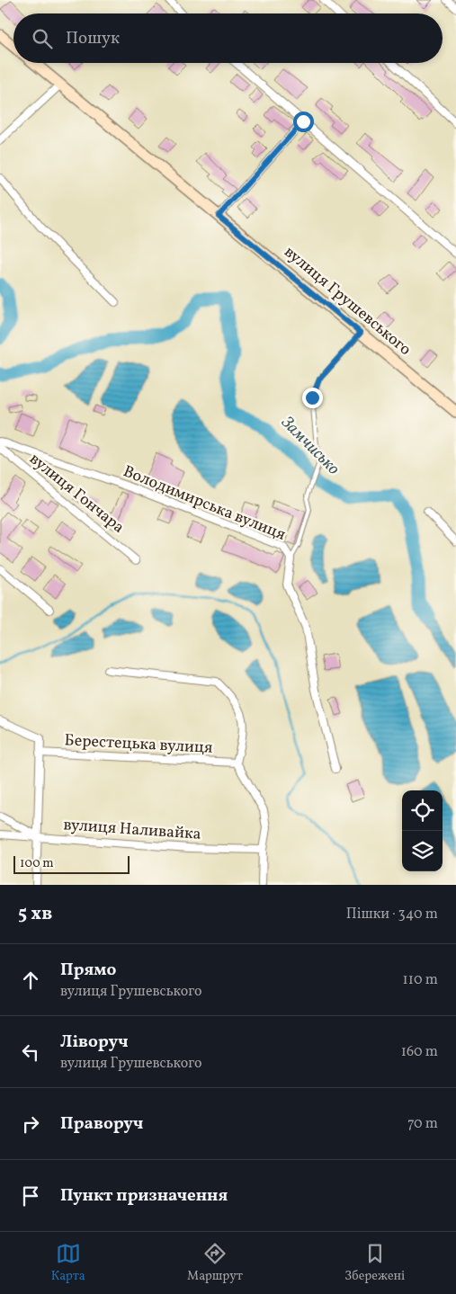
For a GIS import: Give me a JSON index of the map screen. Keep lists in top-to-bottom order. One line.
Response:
{"streets":{"street":["вулиця Грушевського","вулиця Гончара","Володимирська вулиця","Берестецька вулиця","вулиця Наливайка"]},"water":["Замчисько"],"scale_bar":"100 m","page":{"search":"Пошук","scale":"100 m","heading":["5 хв","Пішки · 340 m"],"list":[["Прямо","вулиця Грушевського","110 m"],["Ліворуч","вулиця Грушевського","160 m"],["Праворуч","70 m"],"Пункт призначення"],"nav":["Карта","Маршрут","Збережені"]}}
